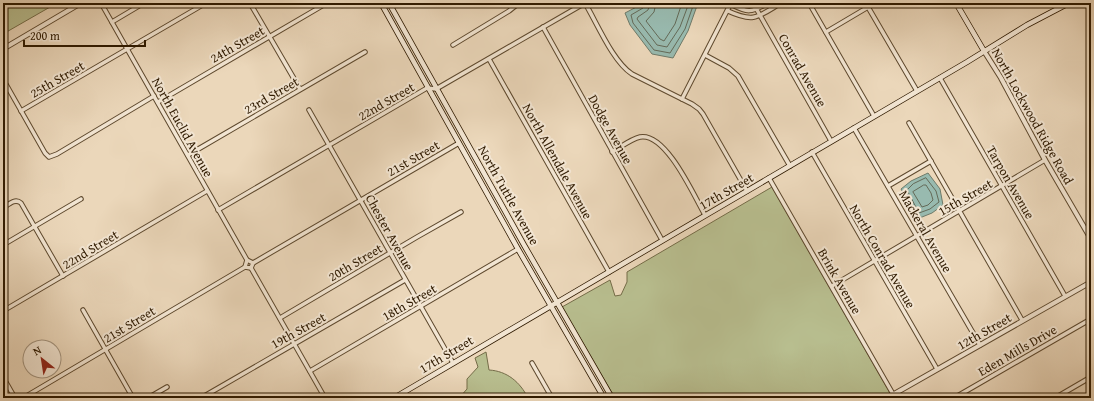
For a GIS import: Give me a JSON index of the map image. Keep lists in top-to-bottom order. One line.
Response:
{"streets":{"main road":["North Lockwood Ridge Road","17th Street","North Tuttle Avenue"],"street":["24th Street","Conrad Avenue","25th Street","23rd Street","22nd Street","North Euclid Avenue","Dodge Avenue","21st Street","North Allendale Avenue","Tarpon Avenue","15th Street","Mackeral Avenue","Chester Avenue","North Conrad Avenue","20th Street","Brink Avenue","18th Street","19th Street","12th Street","Eden Mills Drive"]},"crossings":[["24th Street","North Euclid Avenue"],["Conrad Avenue","17th Street"],["25th Street","North Euclid Avenue"],["23rd Street","North Euclid Avenue"],["22nd Street","North Euclid Avenue"],["22nd Street","Dodge Avenue"],["22nd Street","North Allendale Avenue"],["22nd Street","North Tuttle Avenue"],["22nd Street","Chester Avenue"],["North Lockwood Ridge Road","17th Street"],["North Lockwood Ridge Road","15th Street"],["Dodge Avenue","17th Street"],["21st Street","North Tuttle Avenue"],["21st Street","Chester Avenue"],["North Allendale Avenue","17th Street"],["Tarpon Avenue","17th Street"],["Tarpon Avenue","15th Street"],["Tarpon Avenue","12th Street"],["17th Street","North Tuttle Avenue"],["17th Street","Mackeral Avenue"],["17th Street","Chester Avenue"],["17th Street","North Conrad Avenue"],["17th Street","Brink Avenue"],["North Tuttle Avenue","18th Street"],["15th Street","Mackeral Avenue"],["15th Street","North Conrad Avenue"],["15th Street","Brink Avenue"],["Mackeral Avenue","12th Street"],["Chester Avenue","20th Street"],["Chester Avenue","18th Street"],["Chester Avenue","19th Street"],["North Conrad Avenue","12th Street"],["Brink Avenue","12th Street"]],"scale_bar":"200 m","north":"top left"}
